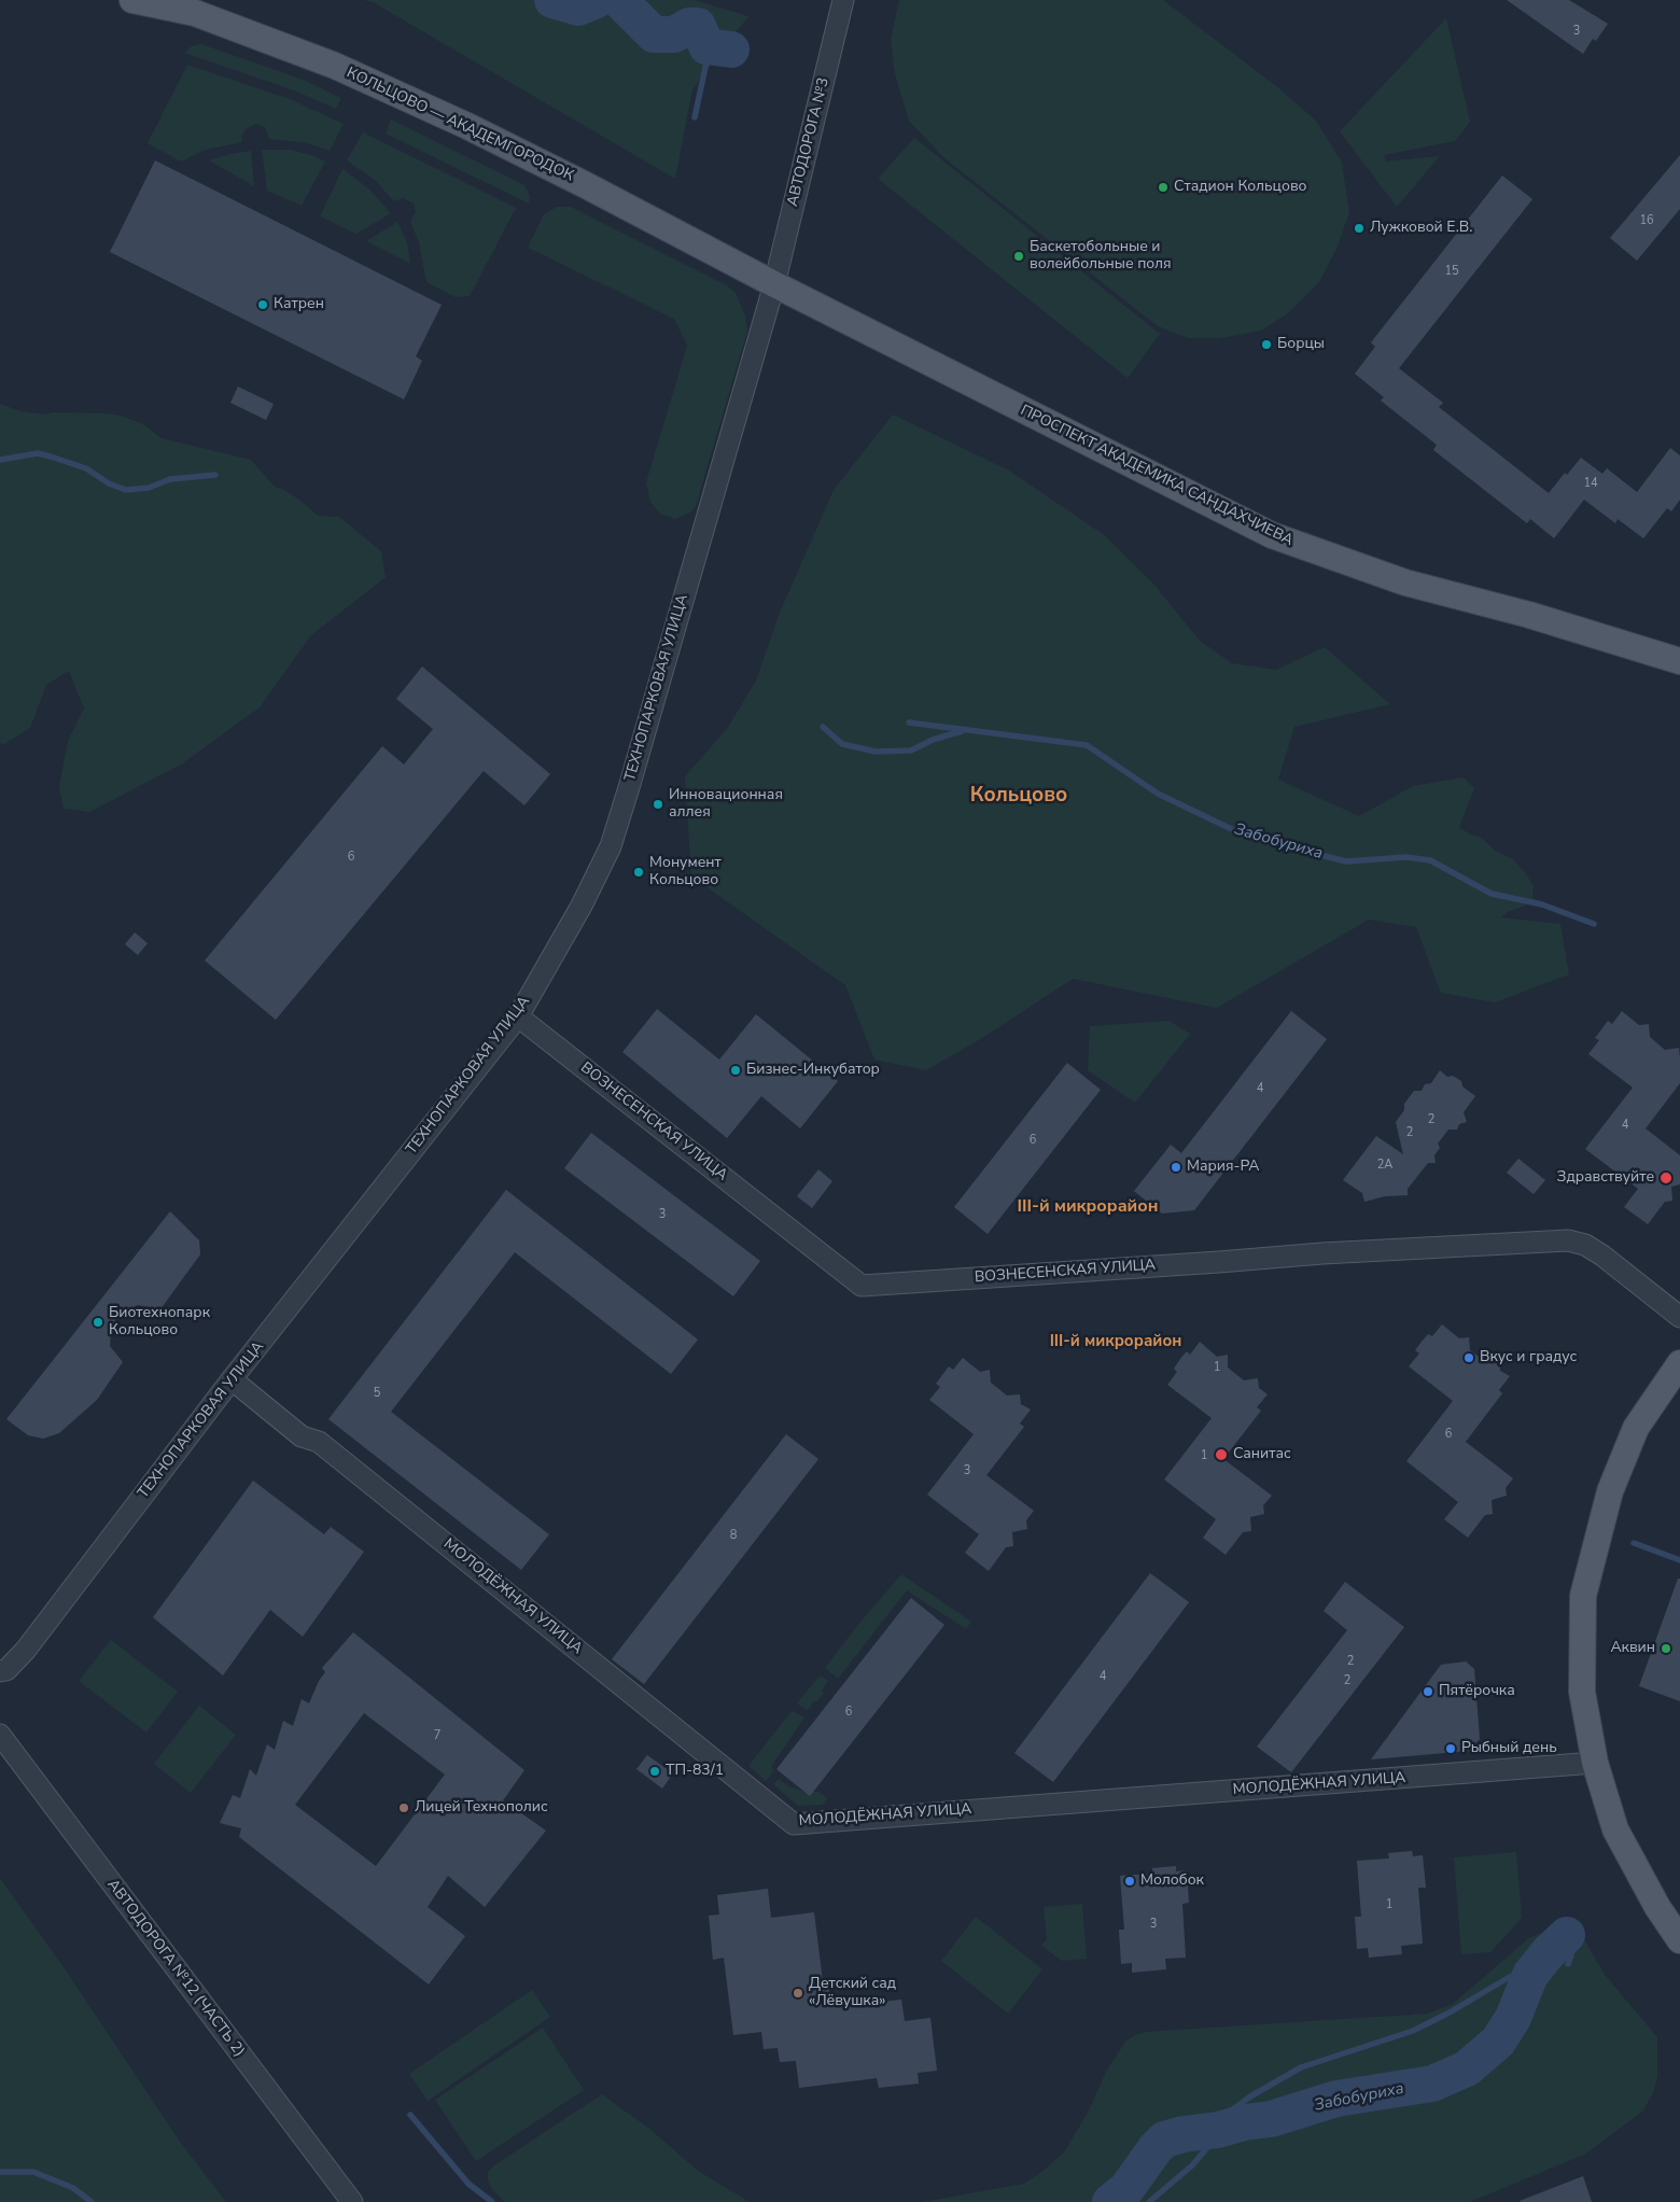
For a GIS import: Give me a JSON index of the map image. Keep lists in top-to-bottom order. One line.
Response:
{"streets":{"main road":["КОЛЬЦОВО — АКАДЕМГОРОДОК","ПРОСПЕКТ АКАДЕМИКА САНДАХЧИЕВА"],"street":["АВТОДОРОГА №3","ТЕХНОПАРКОВАЯ УЛИЦА","ВОЗНЕСЕНСКАЯ УЛИЦА","МОЛОДЁЖНАЯ УЛИЦА","АВТОДОРОГА №12 (ЧАСТЬ 2)"]},"crossings":[["КОЛЬЦОВО — АКАДЕМГОРОДОК","АВТОДОРОГА №3"],["КОЛЬЦОВО — АКАДЕМГОРОДОК","ПРОСПЕКТ АКАДЕМИКА САНДАХЧИЕВА"],["КОЛЬЦОВО — АКАДЕМГОРОДОК","ТЕХНОПАРКОВАЯ УЛИЦА"],["АВТОДОРОГА №3","ПРОСПЕКТ АКАДЕМИКА САНДАХЧИЕВА"],["АВТОДОРОГА №3","ТЕХНОПАРКОВАЯ УЛИЦА"],["ПРОСПЕКТ АКАДЕМИКА САНДАХЧИЕВА","ТЕХНОПАРКОВАЯ УЛИЦА"],["ТЕХНОПАРКОВАЯ УЛИЦА","ВОЗНЕСЕНСКАЯ УЛИЦА"],["ТЕХНОПАРКОВАЯ УЛИЦА","МОЛОДЁЖНАЯ УЛИЦА"]],"districts":["Кольцово","III-й микрорайон","III-й микрорайон"],"water":["Забобуриха"],"places":["Стадион Кольцово","Лужковой Е.В.","Баскетобольные и волейбольные поля","Катрен","Борцы","Инновационная аллея","Монумент Кольцово","Бизнес-Инкубатор","Мария-РА","Здравствуйте","Биотехнопарк Кольцово","Вкус и градус","Санитас","Аквин","Пятёрочка","Рыбный день","ТП-83/1","Лицей Технополис","Молобок","Детский сад «Лёвушка»"],"house_numbers":["3","16","15","14","6","4","2","4","2","6","2А","3","1","5","6","1","3","8","2","4","2","6","7","1","3"]}
